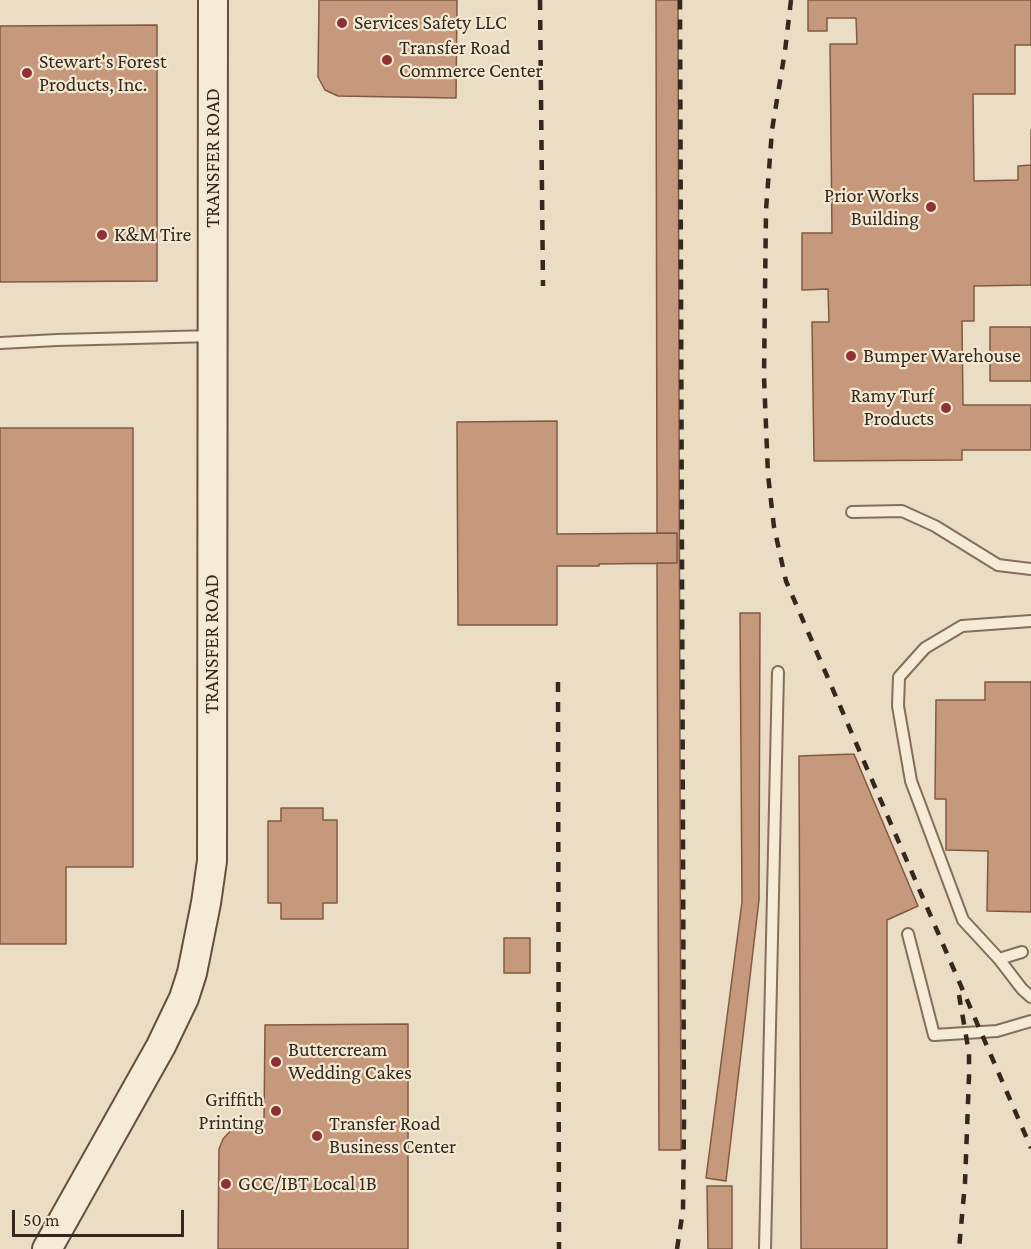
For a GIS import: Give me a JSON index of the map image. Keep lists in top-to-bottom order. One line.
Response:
{"streets":{"main road":["TRANSFER ROAD"]},"places":["Services Safety LLC","Transfer Road Commerce Center","Stewart's Forest Products, Inc.","Prior Works Building","K&M Tire","Bumper Warehouse","Ramy Turf Products","Buttercream Wedding Cakes","Griffith Printing","Transfer Road Business Center","GCC/IBT Local 1B"],"scale_bar":"50 m"}
